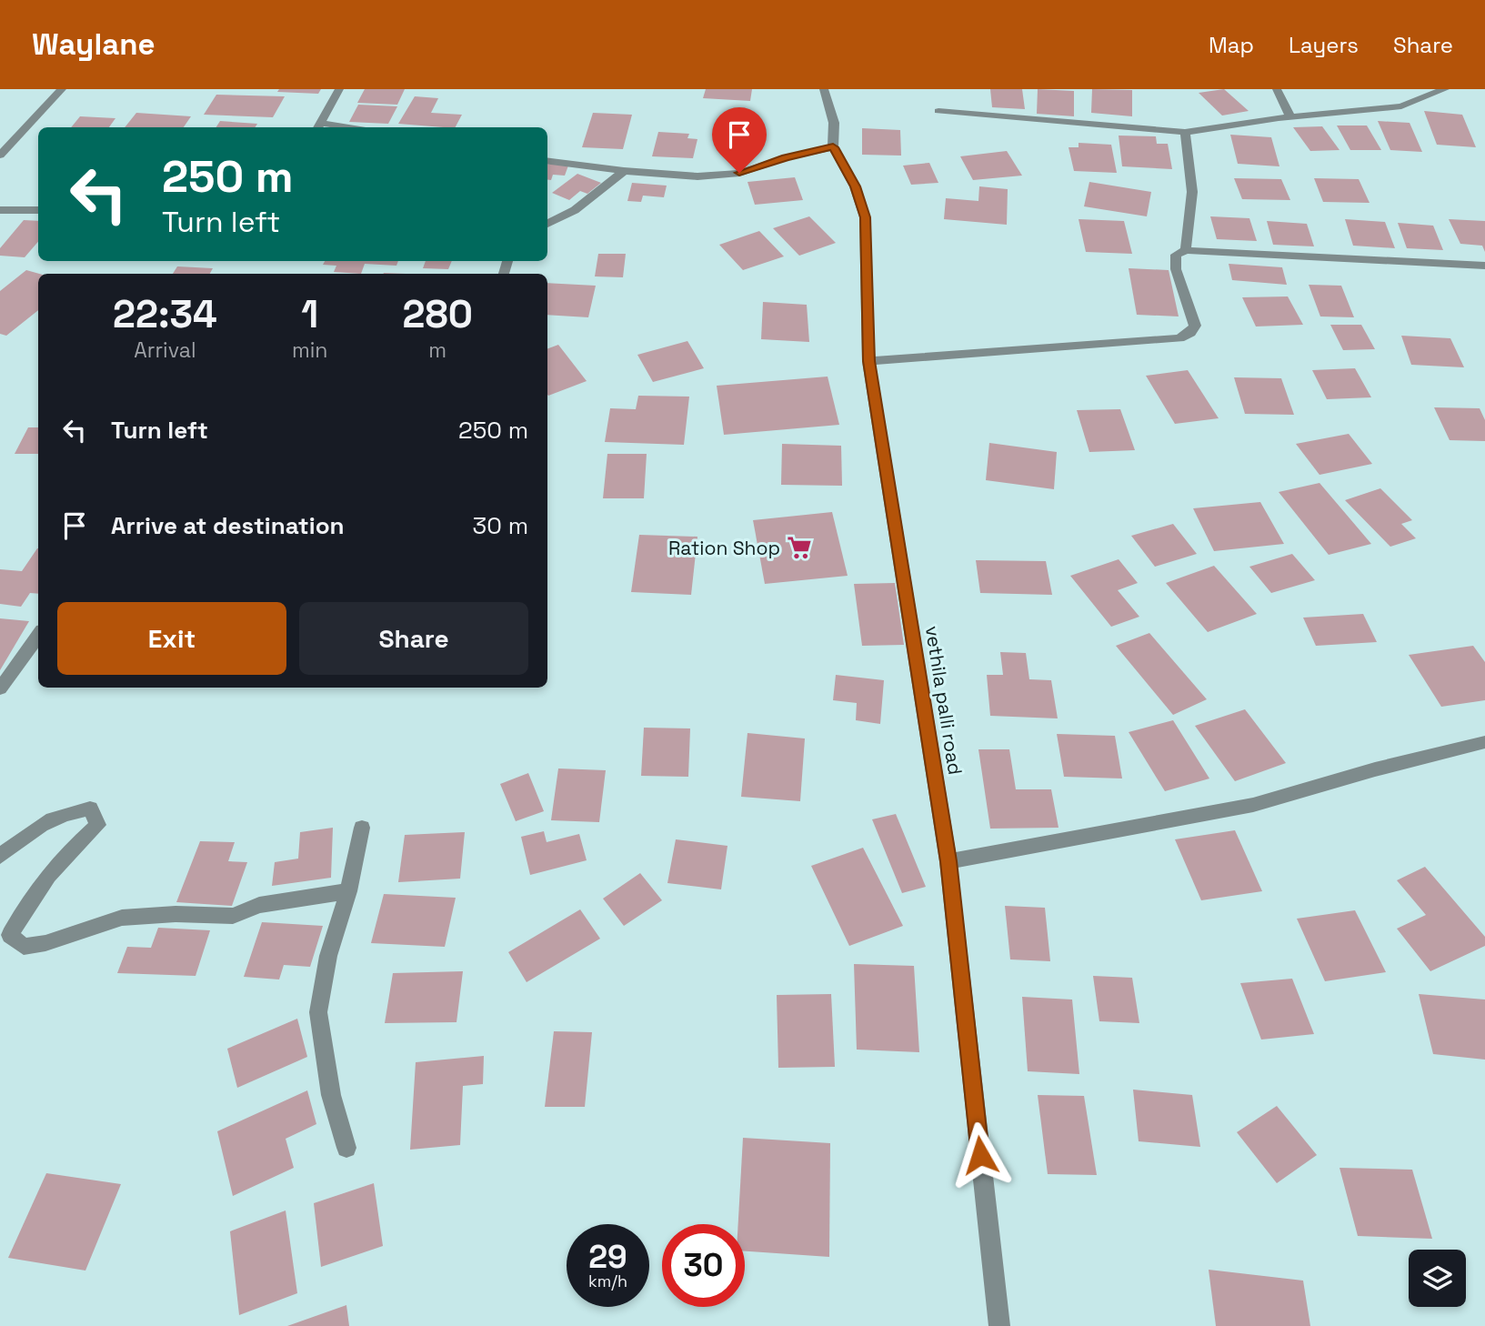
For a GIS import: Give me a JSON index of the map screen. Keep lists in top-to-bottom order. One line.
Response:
{"streets":{"street":["vethila palli road"]},"places":{"supermarket":["Ration Shop"]},"page":{"header":"Waylane","nav":["Map","Layers","Share"],"turn":["250 m","Turn left"],"eta":["22:34","Arrival","1","min","280","m"],"list":[{"name":"Turn left","value":"250 m"},{"name":"Arrive at destination","value":"30 m"}],"buttons":["Exit","Share"],"speed":"29 km/h","limit":"30"}}
